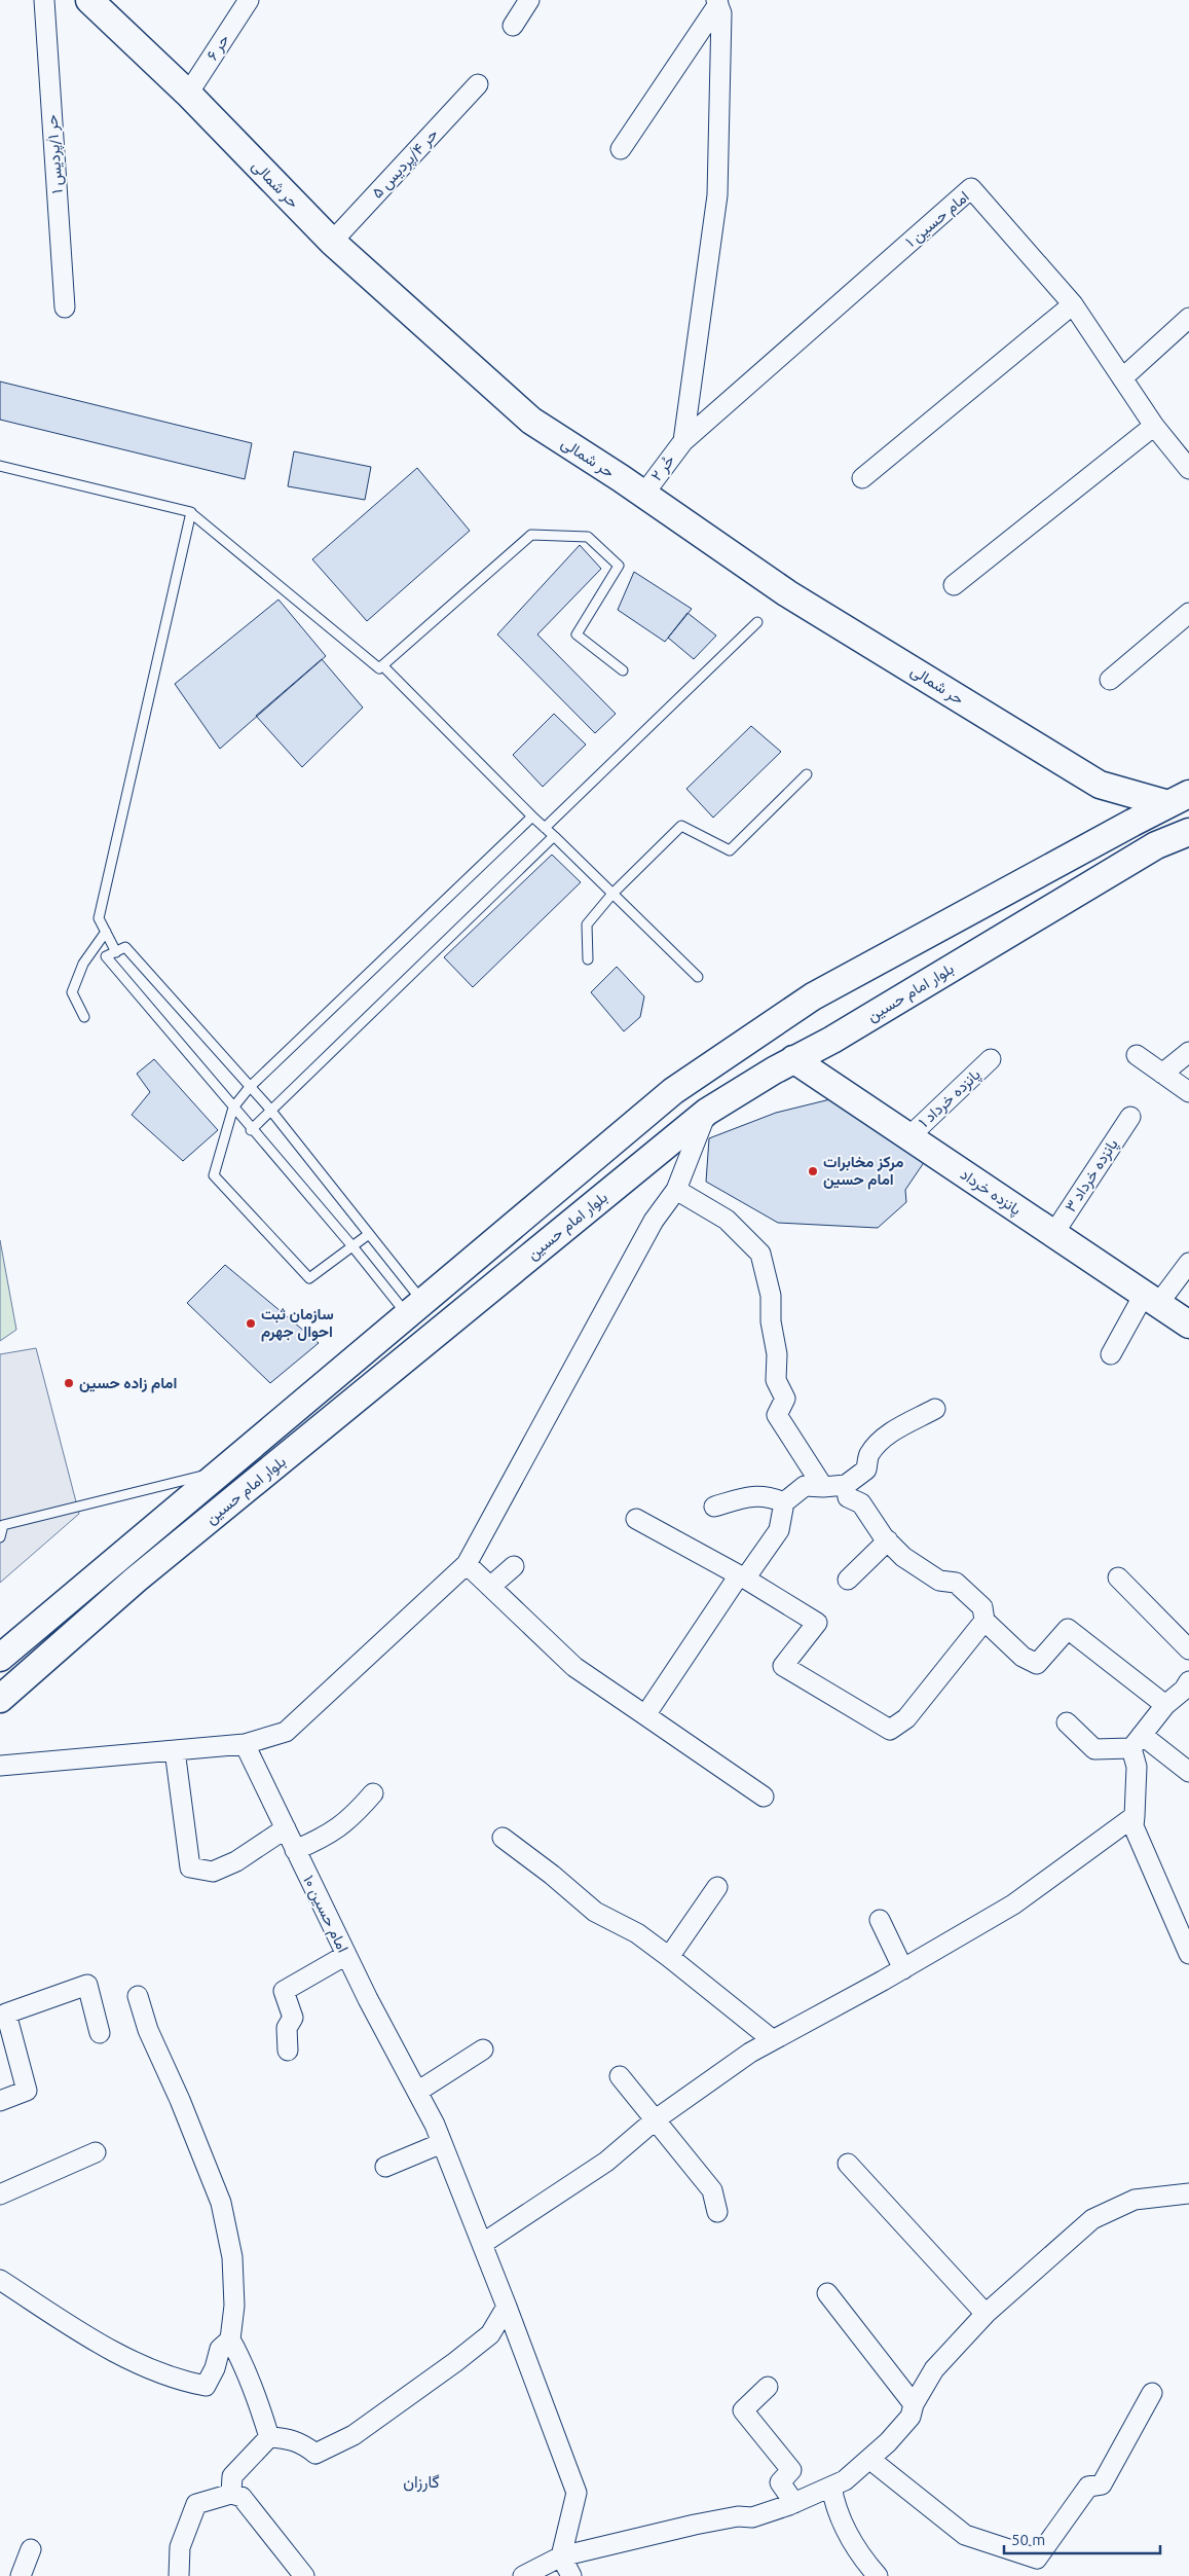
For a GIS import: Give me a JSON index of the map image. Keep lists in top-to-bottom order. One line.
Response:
{"streets":{"main road":["حر شمالی","بلوار امام حسین","پانزده خرداد"],"street":["حر ۶","حر ۱/پردیس ۱","حر ۴/پردیس ۵","امام حسین ۱","حُر ۲","پانزده خرداد ۱","پانزده خرداد ۳","امام حسین ۱۰"]},"crossings":[["حر ۶","حر شمالی"],["حر ۴/پردیس ۵","حر شمالی"],["حر شمالی","حُر ۲"],["حر شمالی","بلوار امام حسین"],["امام حسین ۱","حُر ۲"],["بلوار امام حسین","پانزده خرداد"],["پانزده خرداد ۱","پانزده خرداد"],["پانزده خرداد ۳","پانزده خرداد"]],"districts":["گارزان"],"places":["مرکز مخابرات امام حسین","سازمان ثبت احوال جهرم","امام زاده حسین"],"scale_bar":"50 m"}
